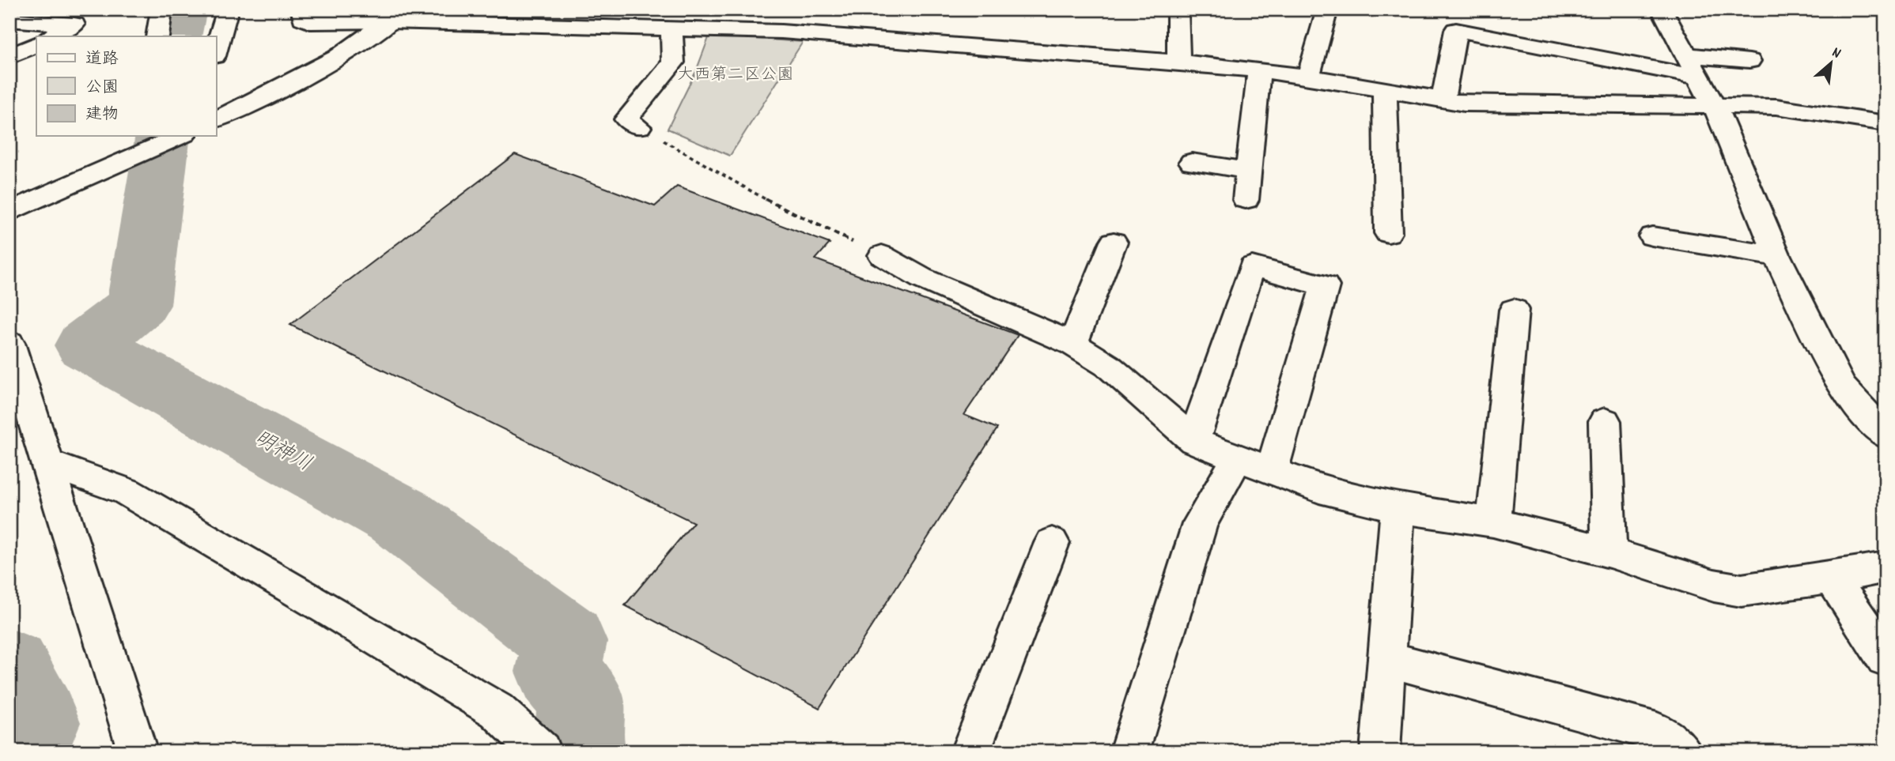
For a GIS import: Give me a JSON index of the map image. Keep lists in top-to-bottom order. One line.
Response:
{"water":["明神川"],"parks":["大西第二区公園"],"legend":["道路","公園","建物"],"north":"top right"}
